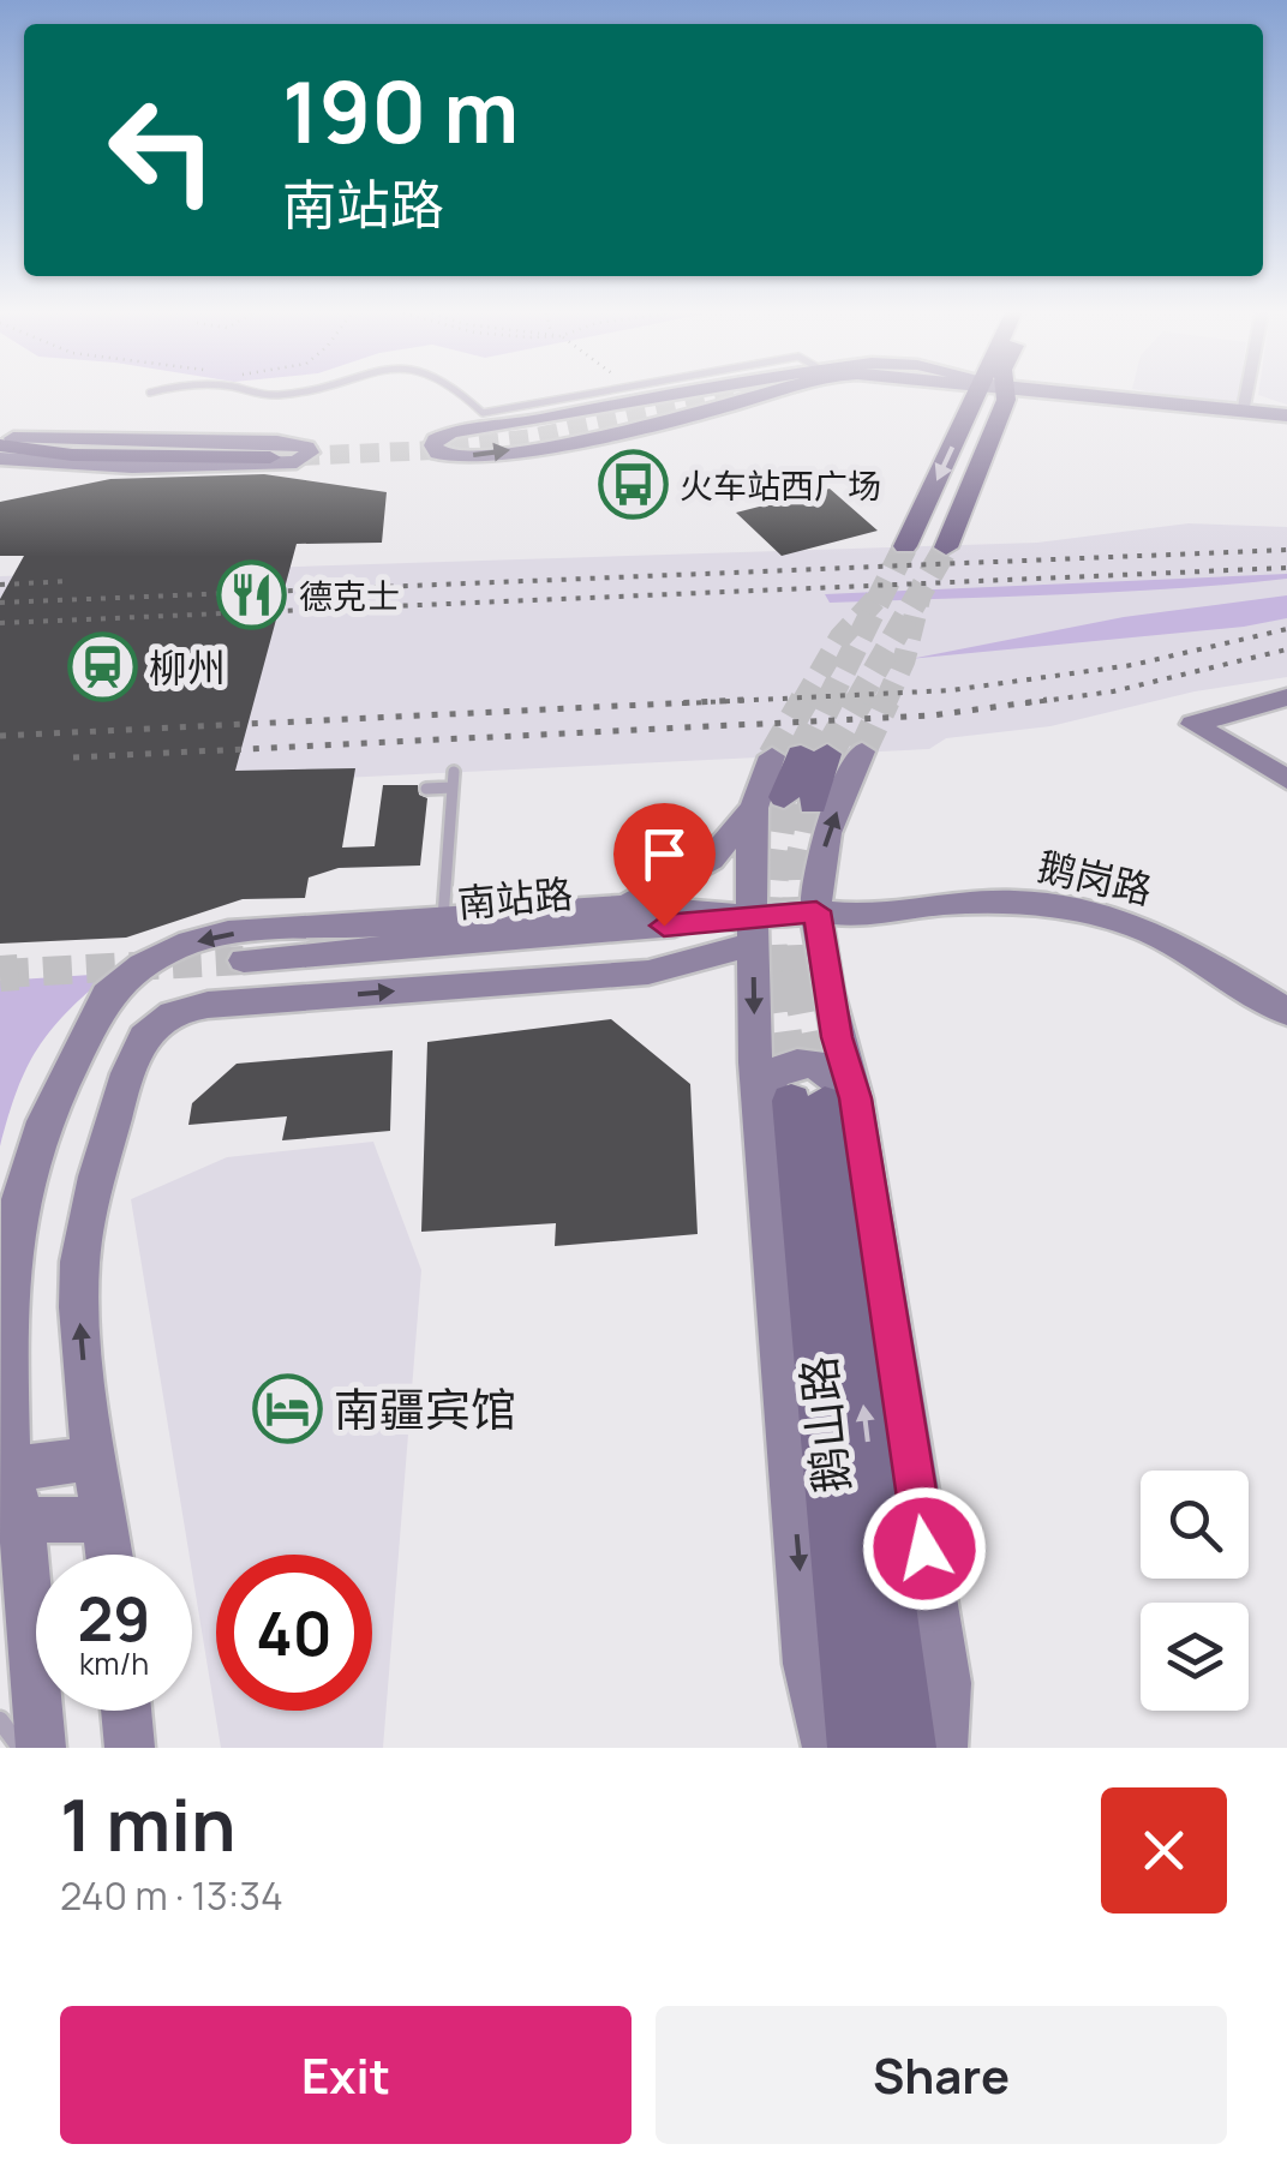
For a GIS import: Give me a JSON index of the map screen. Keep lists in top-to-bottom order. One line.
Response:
{"streets":{"main road":["鹅山路"],"street":["鹅岗路","南站路"]},"crossings":[["鹅岗路","南站路"]],"places":{"bus stop":["火车站西广场"],"restaurant":["德克士"],"station":["柳州"],"hotel":["南疆宾馆"]},"page":{"turn":["190 m","南站路"],"speed":"29 km/h","limit":"40","heading":["1 min","240 m · 13:34"],"buttons":["Exit","Share"]}}
